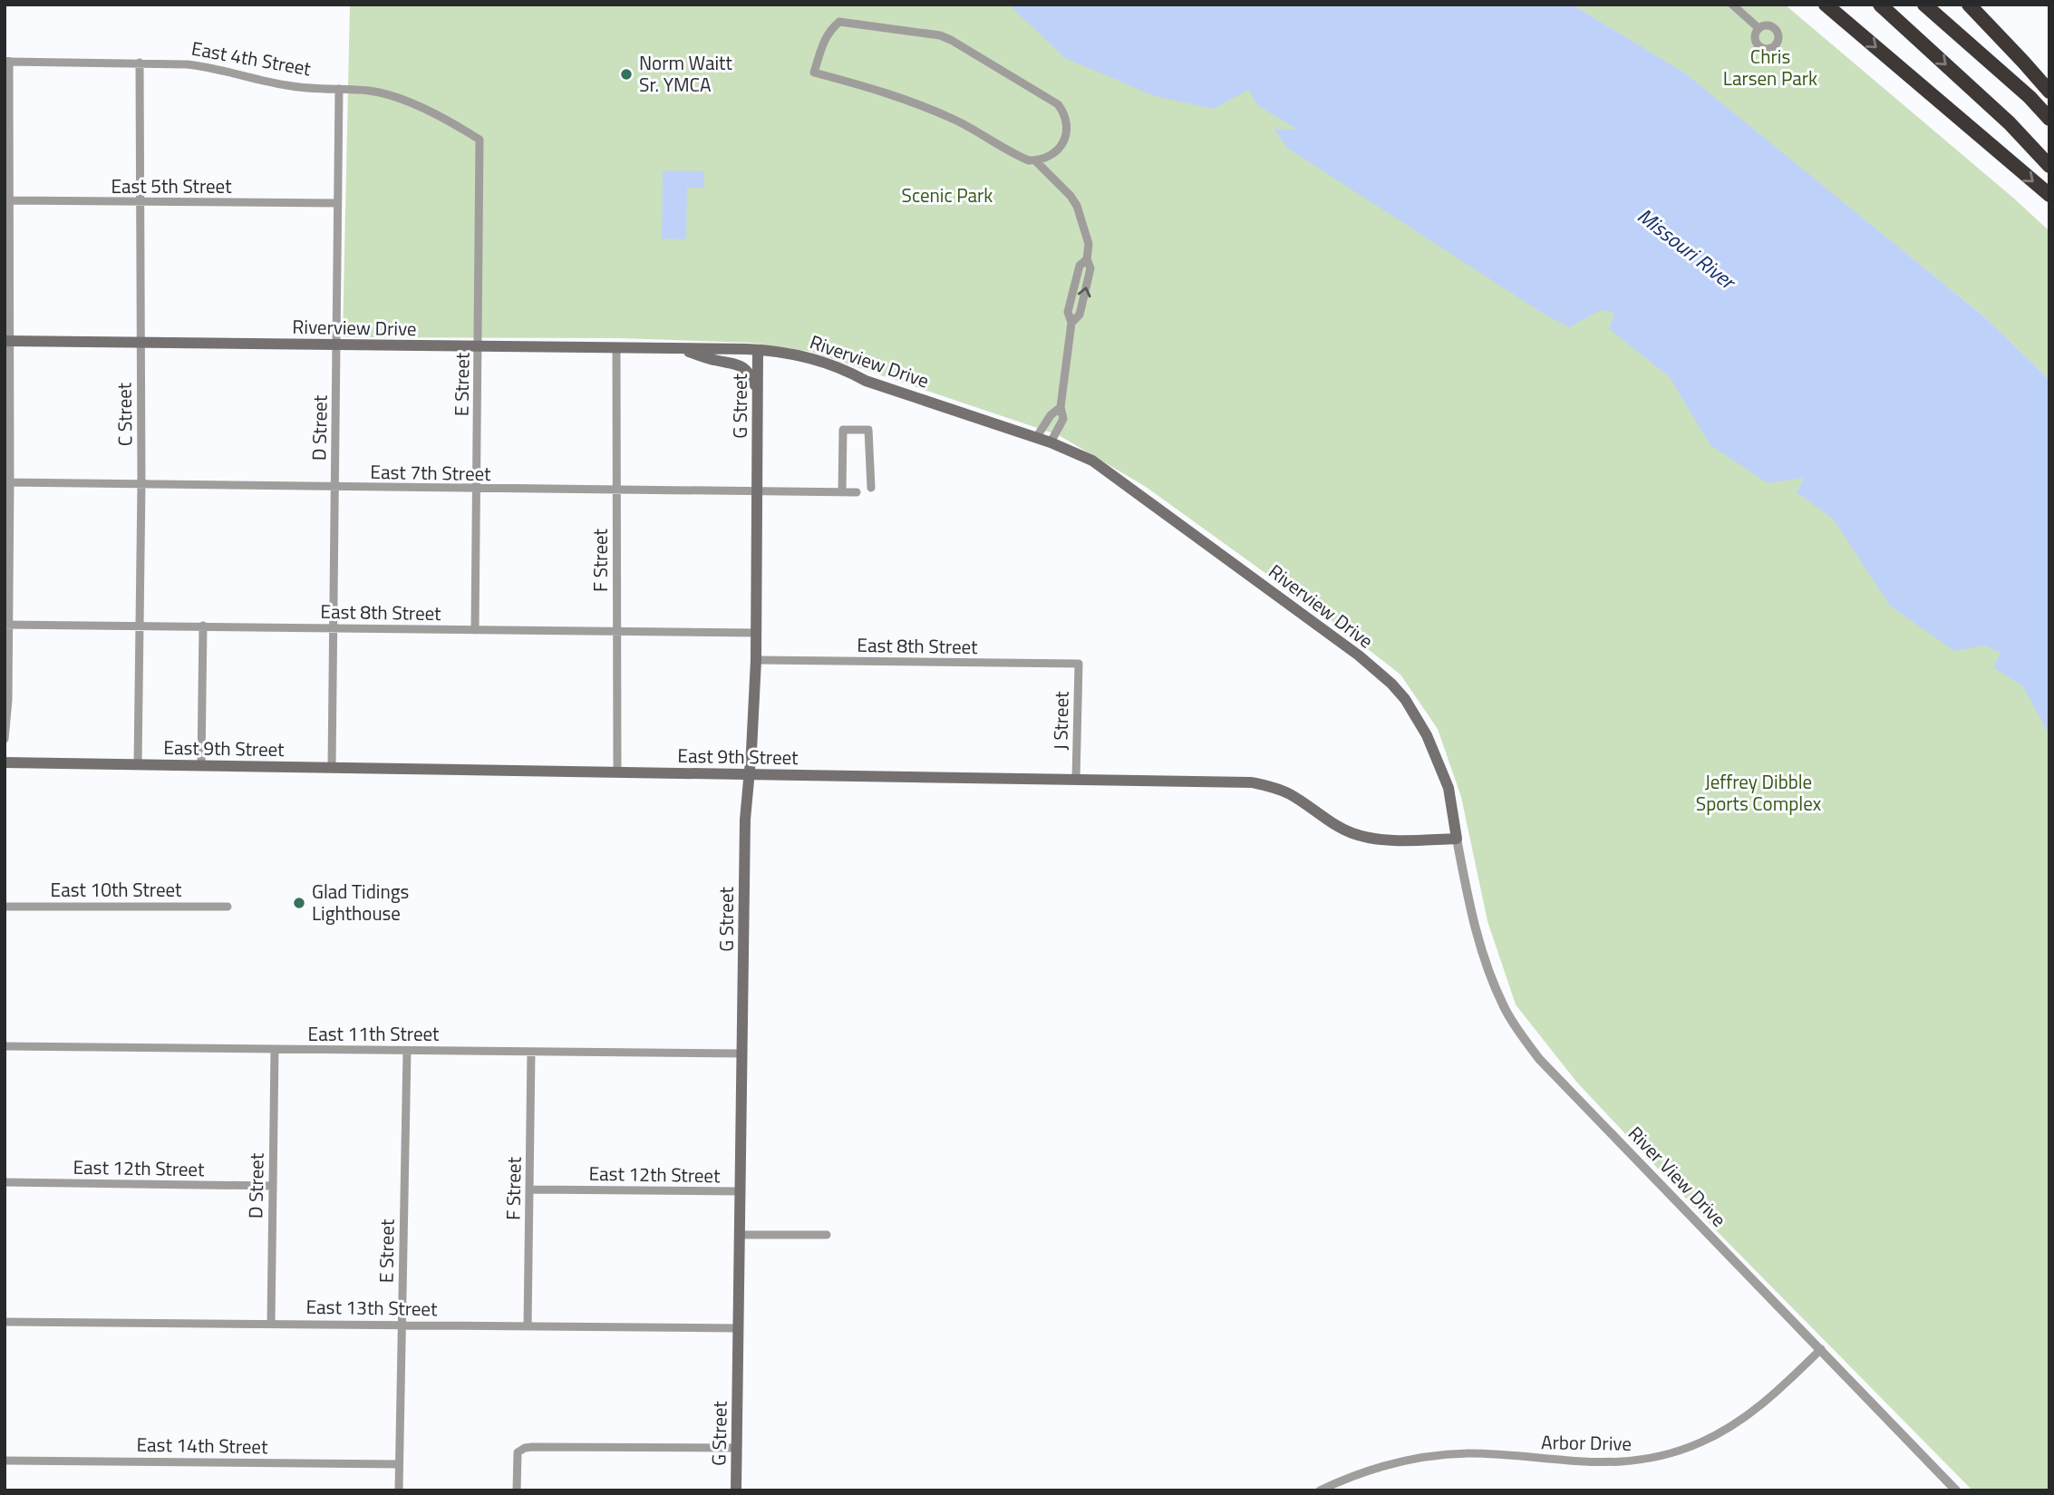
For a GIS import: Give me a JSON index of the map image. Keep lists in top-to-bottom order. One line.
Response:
{"streets":{"main road":["Riverview Drive","G Street","East 9th Street"],"street":["East 4th Street","East 5th Street","E Street","C Street","D Street","East 7th Street","F Street","East 8th Street","J Street","East 10th Street","East 11th Street","East 12th Street","River View Drive","East 13th Street","Arbor Drive","East 14th Street"]},"crossings":[["East 4th Street","E Street"],["East 4th Street","C Street"],["East 4th Street","D Street"],["East 5th Street","C Street"],["East 5th Street","D Street"],["Riverview Drive","E Street"],["Riverview Drive","G Street"],["Riverview Drive","C Street"],["Riverview Drive","D Street"],["Riverview Drive","F Street"],["Riverview Drive","East 9th Street"],["Riverview Drive","River View Drive"],["E Street","East 7th Street"],["E Street","East 8th Street"],["E Street","East 11th Street"],["E Street","East 13th Street"],["E Street","East 14th Street"],["G Street","East 7th Street"],["G Street","East 8th Street"],["G Street","East 9th Street"],["G Street","East 11th Street"],["G Street","East 12th Street"],["G Street","East 13th Street"],["C Street","East 7th Street"],["C Street","East 8th Street"],["C Street","East 9th Street"],["D Street","East 7th Street"],["D Street","East 8th Street"],["D Street","East 9th Street"],["D Street","East 11th Street"],["D Street","East 12th Street"],["D Street","East 13th Street"],["East 7th Street","F Street"],["F Street","East 8th Street"],["F Street","East 9th Street"],["F Street","East 11th Street"],["F Street","East 12th Street"],["F Street","East 13th Street"],["East 8th Street","J Street"],["J Street","East 9th Street"],["East 9th Street","River View Drive"],["River View Drive","Arbor Drive"]],"water":["Missouri River"],"parks":["Chris Larsen Park","Scenic Park","Jeffrey Dibble Sports Complex"],"places":["Norm Waitt Sr. YMCA","Glad Tidings Lighthouse"]}
